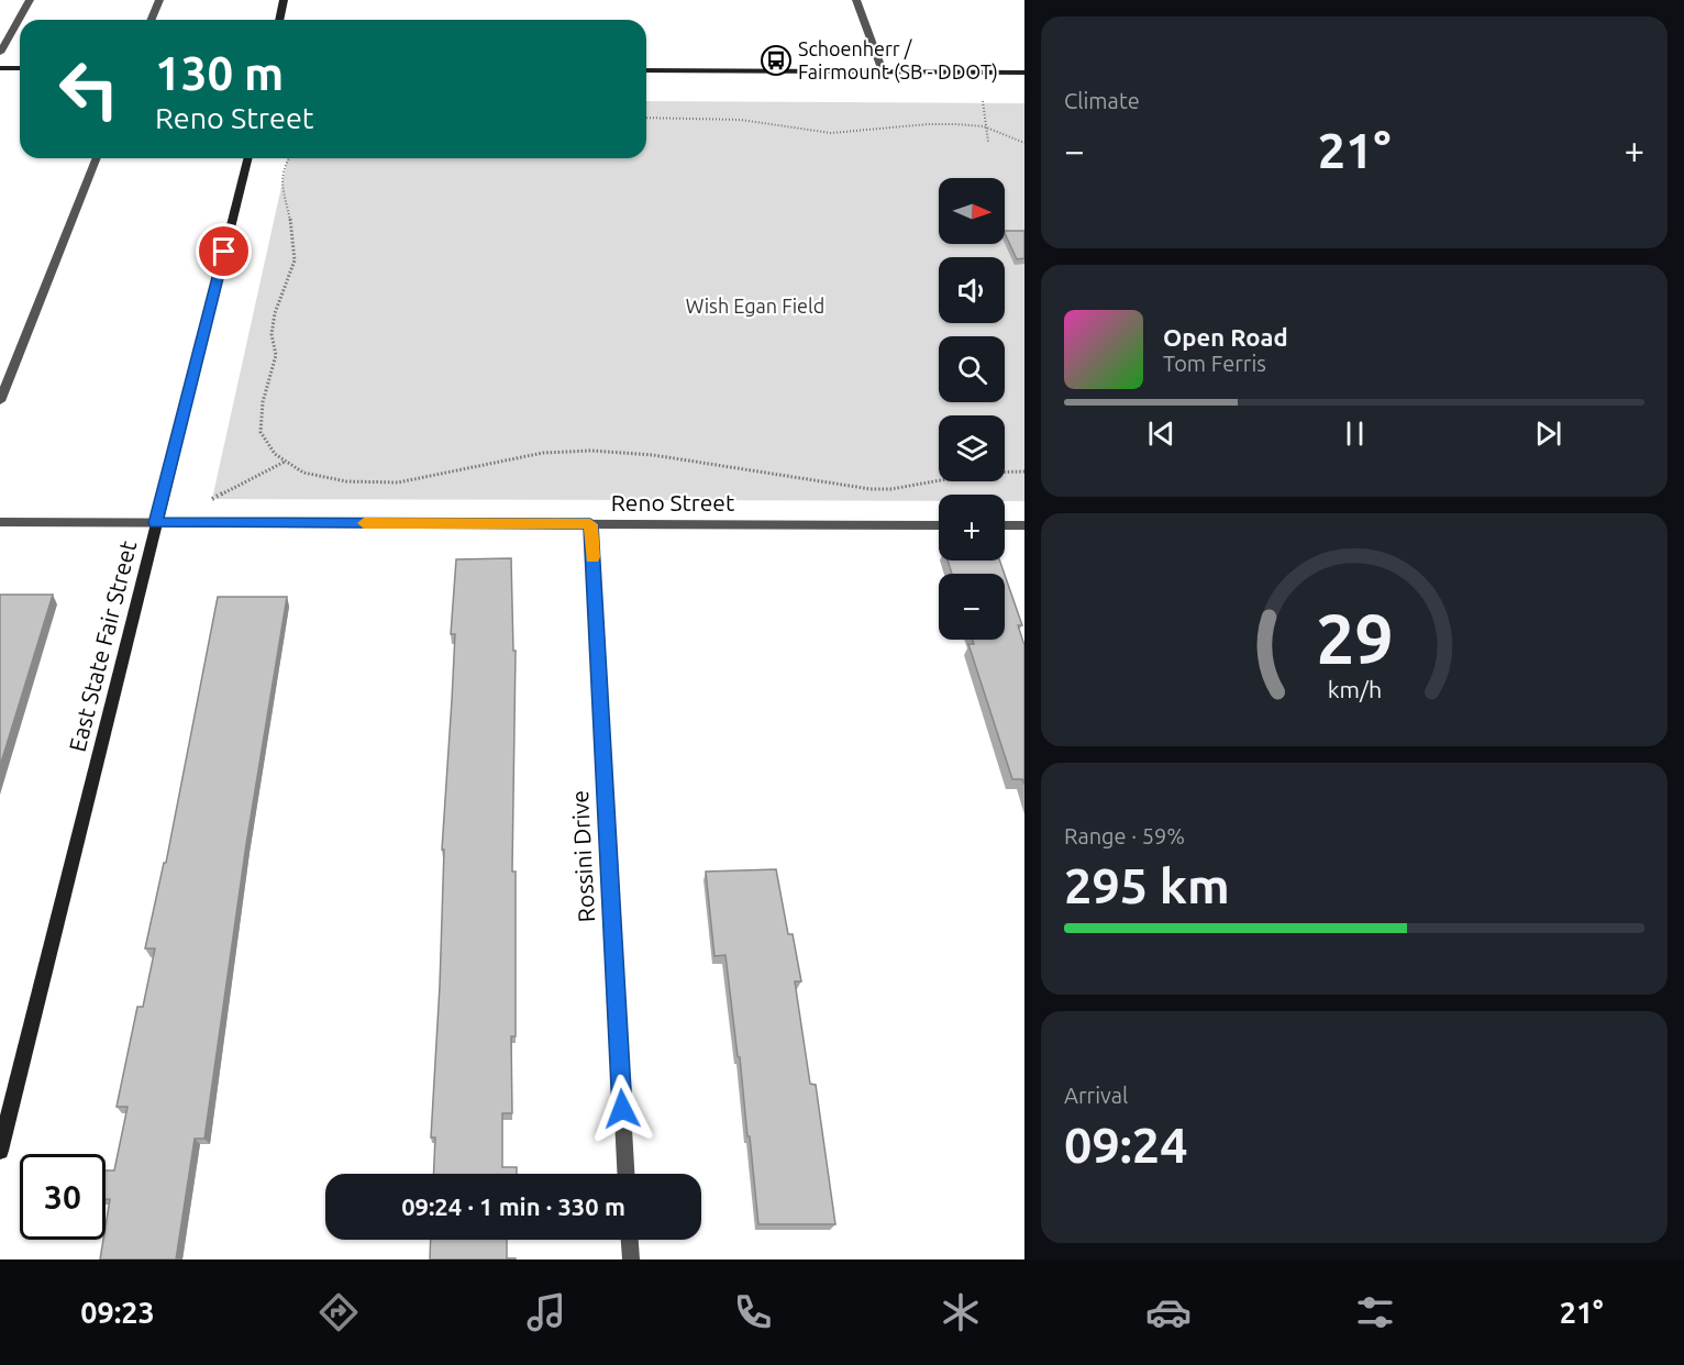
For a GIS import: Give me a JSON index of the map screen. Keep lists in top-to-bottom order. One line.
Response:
{"streets":{"street":["Reno Street","East State Fair Street","Rossini Drive"]},"crossings":[["Reno Street","East State Fair Street"],["Reno Street","Rossini Drive"]],"parks":["Wish Egan Field"],"places":{"bus stop":["Schoenherr / Fairmount (SB - DDOT)"]},"north":"right","page":{"tile":["Climate",["Range · 59%","295 km"],["Arrival","09:24"]],"turn":["130 m","Reno Street"],"heat":["−","21°","+"],"map_buttons":["+","−"],"song":["Open Road","Tom Ferris"],"limit":"30","trip":"09:24 · 1 min · 330 m","tabs":["09:23","21°"],"gauge":["29","km/h"]}}
